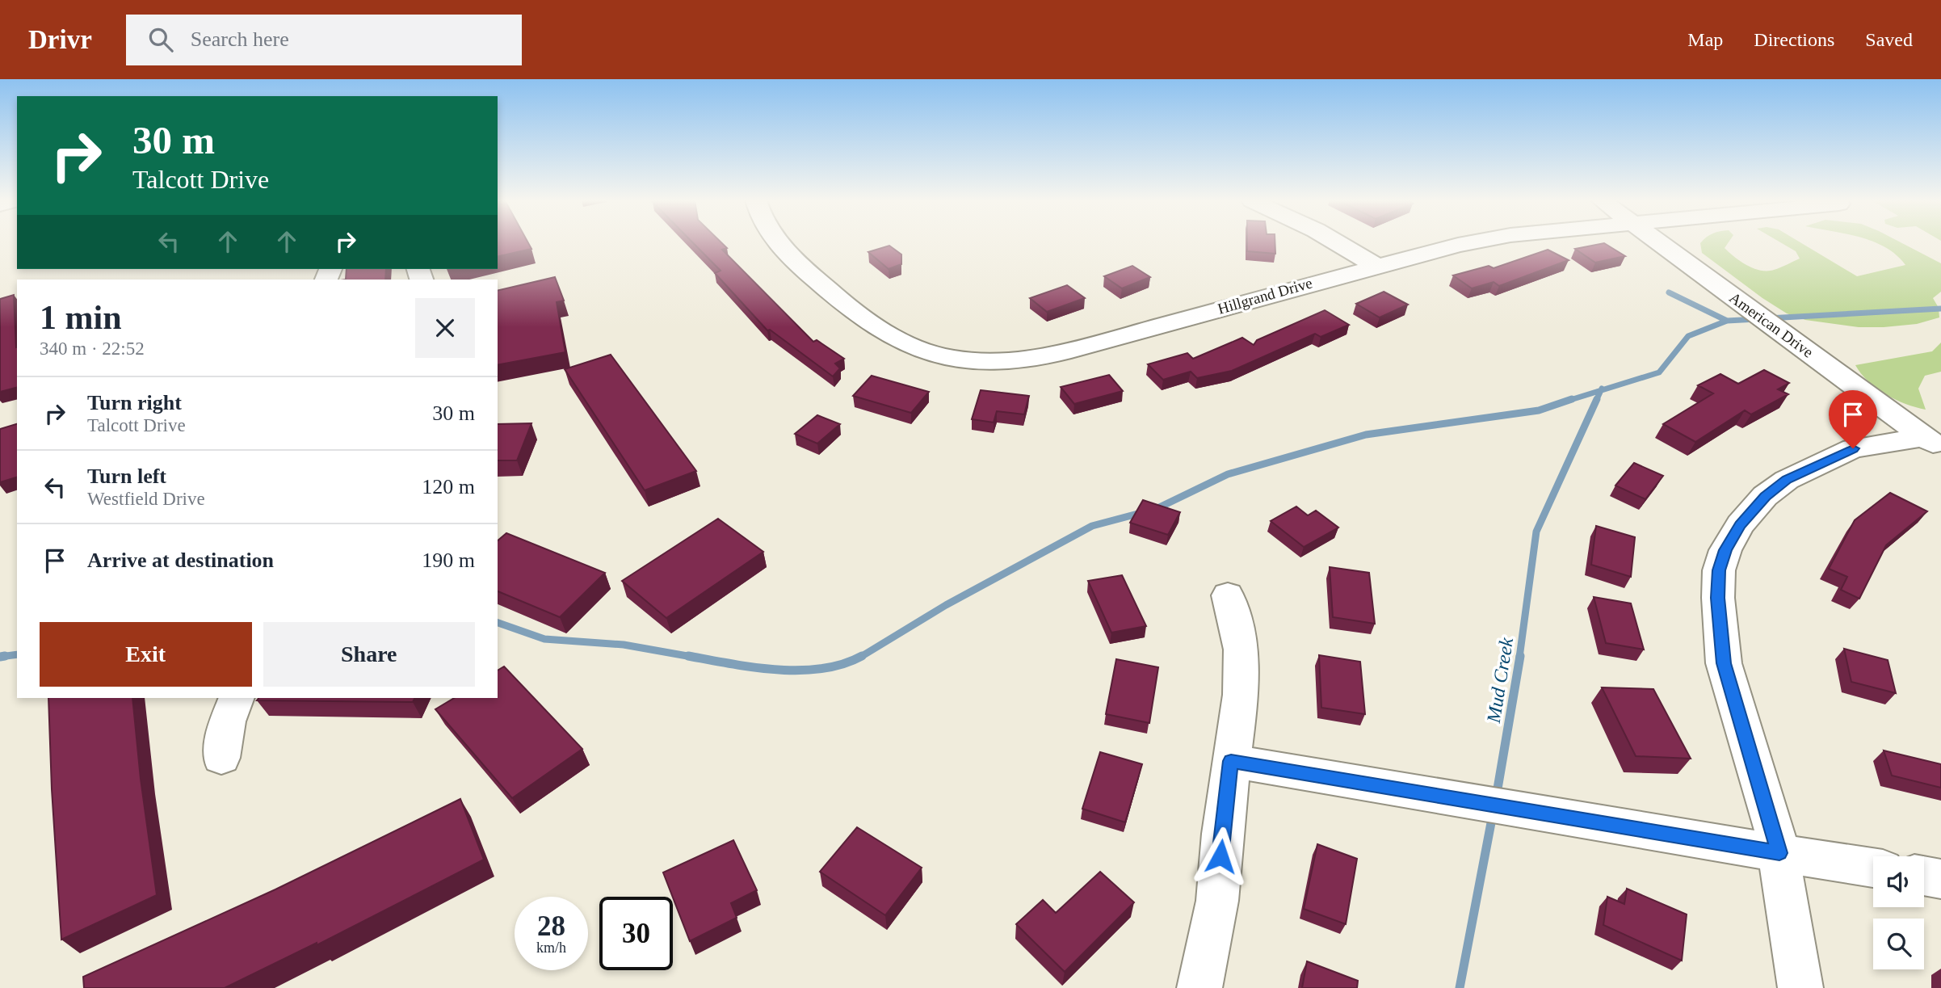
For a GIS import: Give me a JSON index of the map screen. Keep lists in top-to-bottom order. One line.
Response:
{"streets":{"street":["Hillgrand Drive","American Drive"]},"water":["Mud Creek"],"page":{"header":"Drivr","search":"Search here","nav":["Map","Directions","Saved"],"turn":["30 m","Talcott Drive"],"heading":["1 min","340 m · 22:52"],"list":[{"name":"Turn right","note":"Talcott Drive","value":"30 m"},{"name":"Turn left","note":"Westfield Drive","value":"120 m"},{"name":"Arrive at destination","value":"190 m"}],"buttons":["Exit","Share"],"speed":"28 km/h","limit":"30"}}
